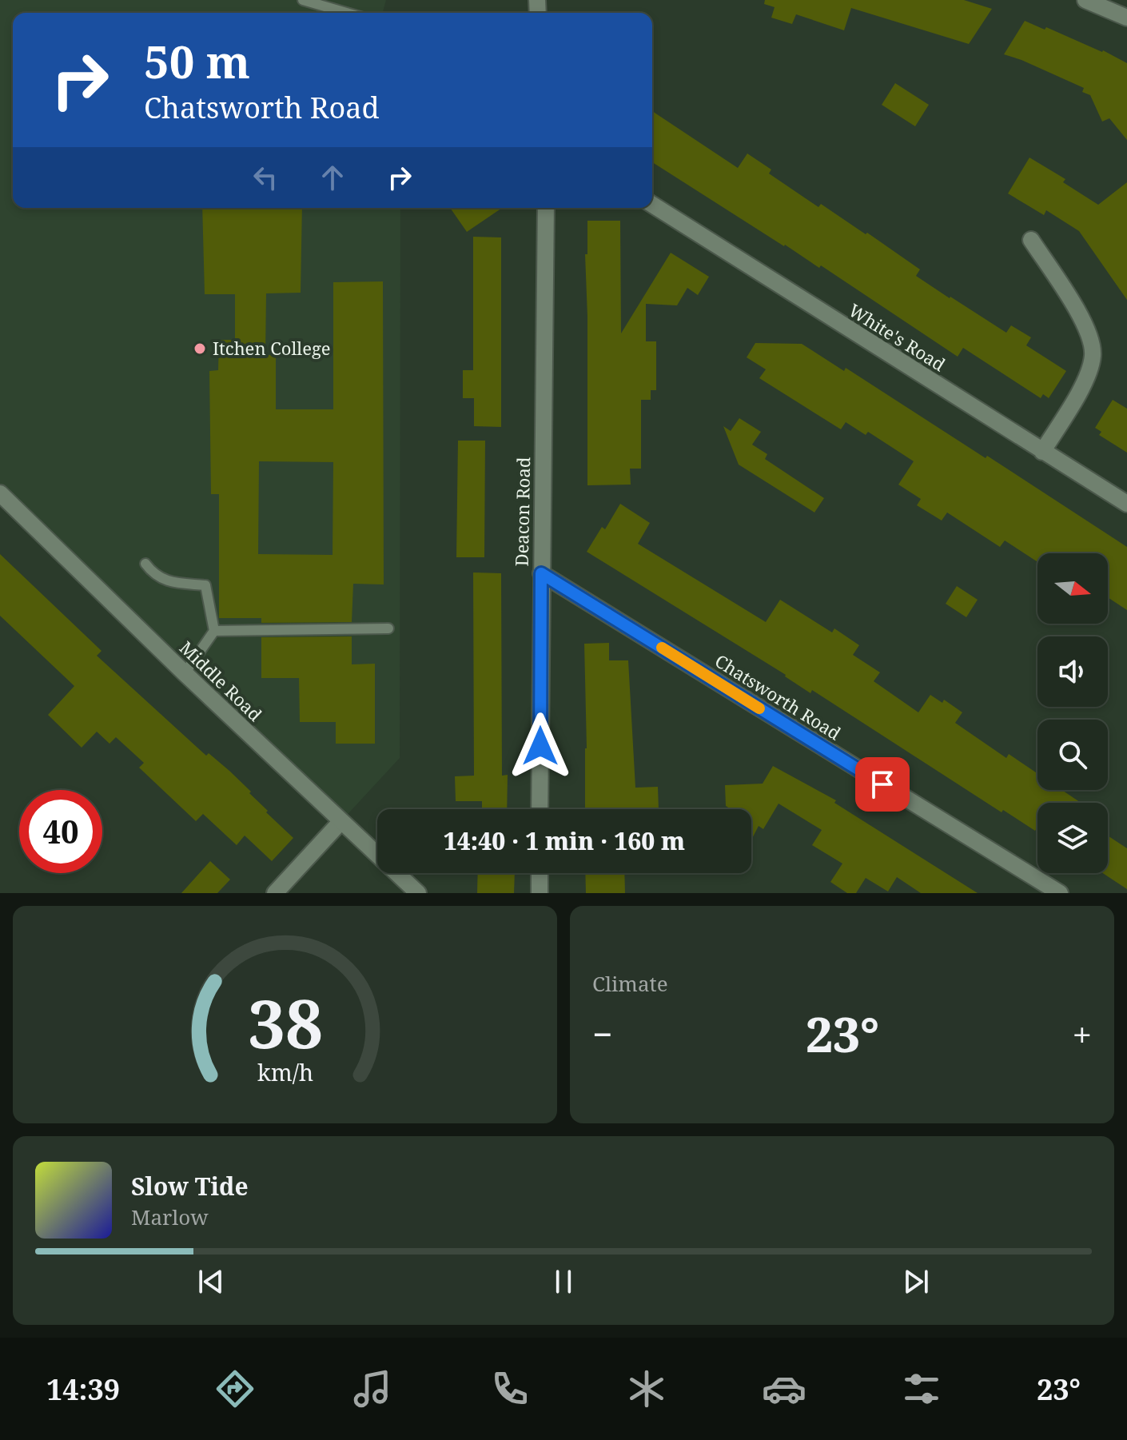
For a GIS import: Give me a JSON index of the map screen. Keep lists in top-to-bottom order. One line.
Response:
{"streets":{"street":["White's Road","Deacon Road","Middle Road","Chatsworth Road"]},"crossings":[["Deacon Road","Chatsworth Road"]],"places":["Itchen College"],"north":"right","page":{"turn":["50 m","Chatsworth Road"],"limit":"40","trip":"14:40 · 1 min · 160 m","tile":"Climate","heat":["−","23°","+"],"song":["Slow Tide","Marlow"],"tabs":["14:39","23°"],"gauge":["38","km/h"]}}
